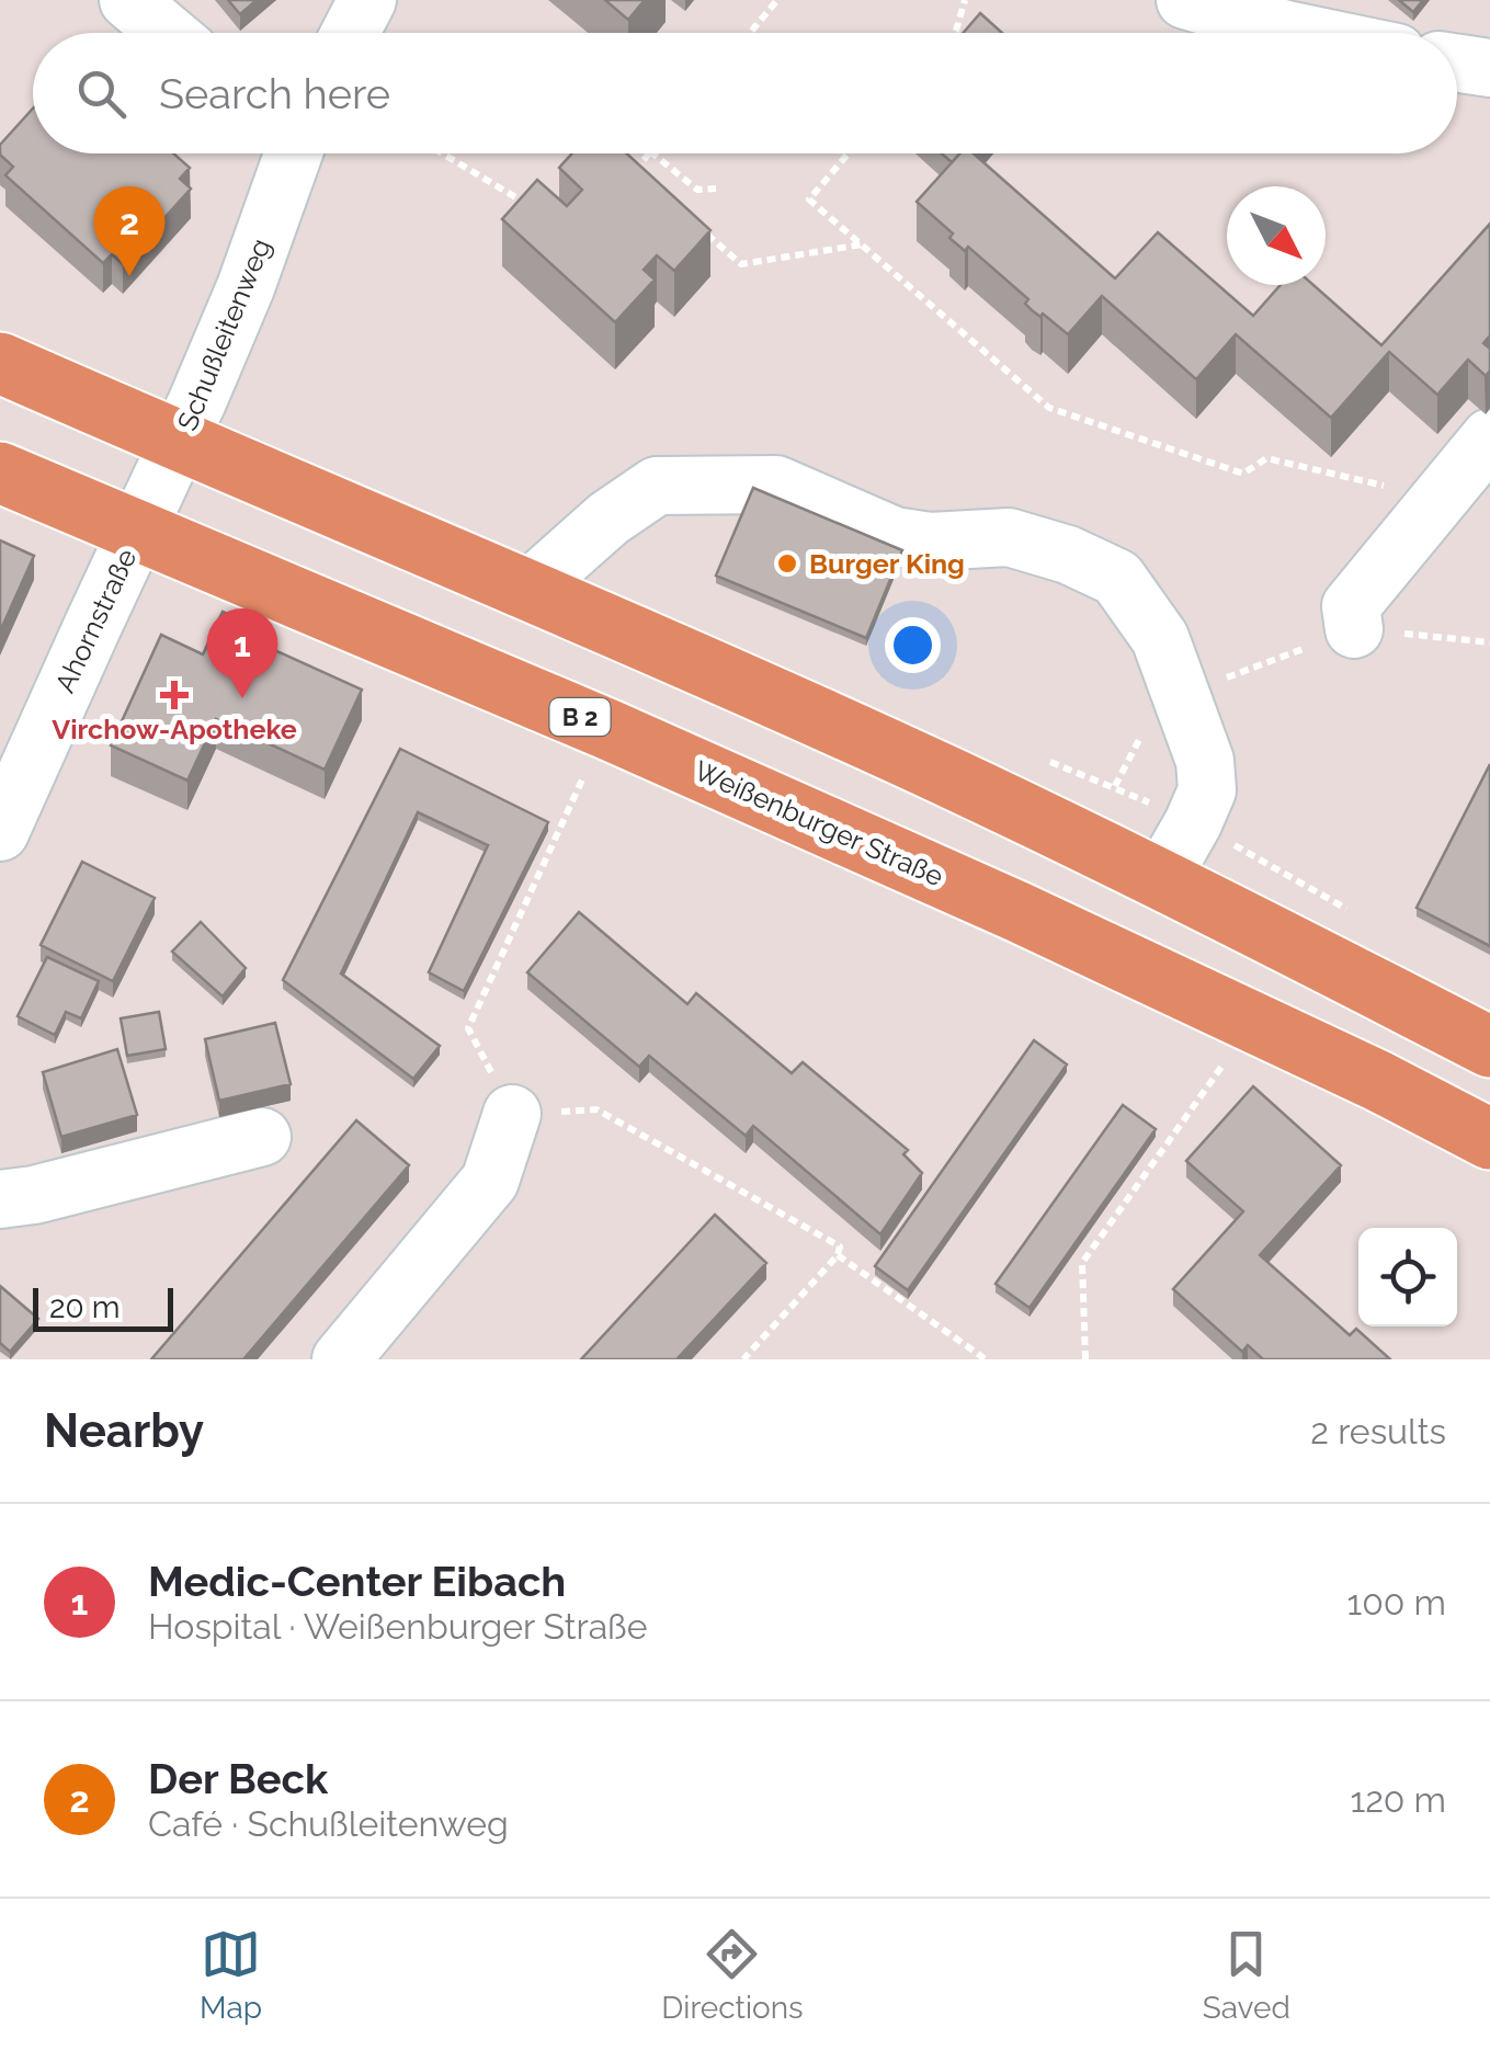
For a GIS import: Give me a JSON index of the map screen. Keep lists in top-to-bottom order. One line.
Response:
{"streets":{"main road":["B 2","Weißenburger Straße"],"street":["Schußleitenweg","Ahornstraße"]},"crossings":[["Schußleitenweg","Ahornstraße"],["Schußleitenweg","B 2"],["Schußleitenweg","Weißenburger Straße"],["Ahornstraße","B 2"],["Ahornstraße","Weißenburger Straße"],["B 2","Weißenburger Straße"]],"places":{"other":["Burger King"],"health":["Virchow-Apotheke"]},"scale_bar":"20 m","north":"bottom right","page":{"search":"Search here","pins":["2","1"],"scale":"20 m","heading":["Nearby","2 results"],"list":[{"mark":"1","name":"Medic-Center Eibach","note":"Hospital · Weißenburger Straße","value":"100 m"},{"mark":"2","name":"Der Beck","note":"Café · Schußleitenweg","value":"120 m"}],"nav":["Map","Directions","Saved"]}}
